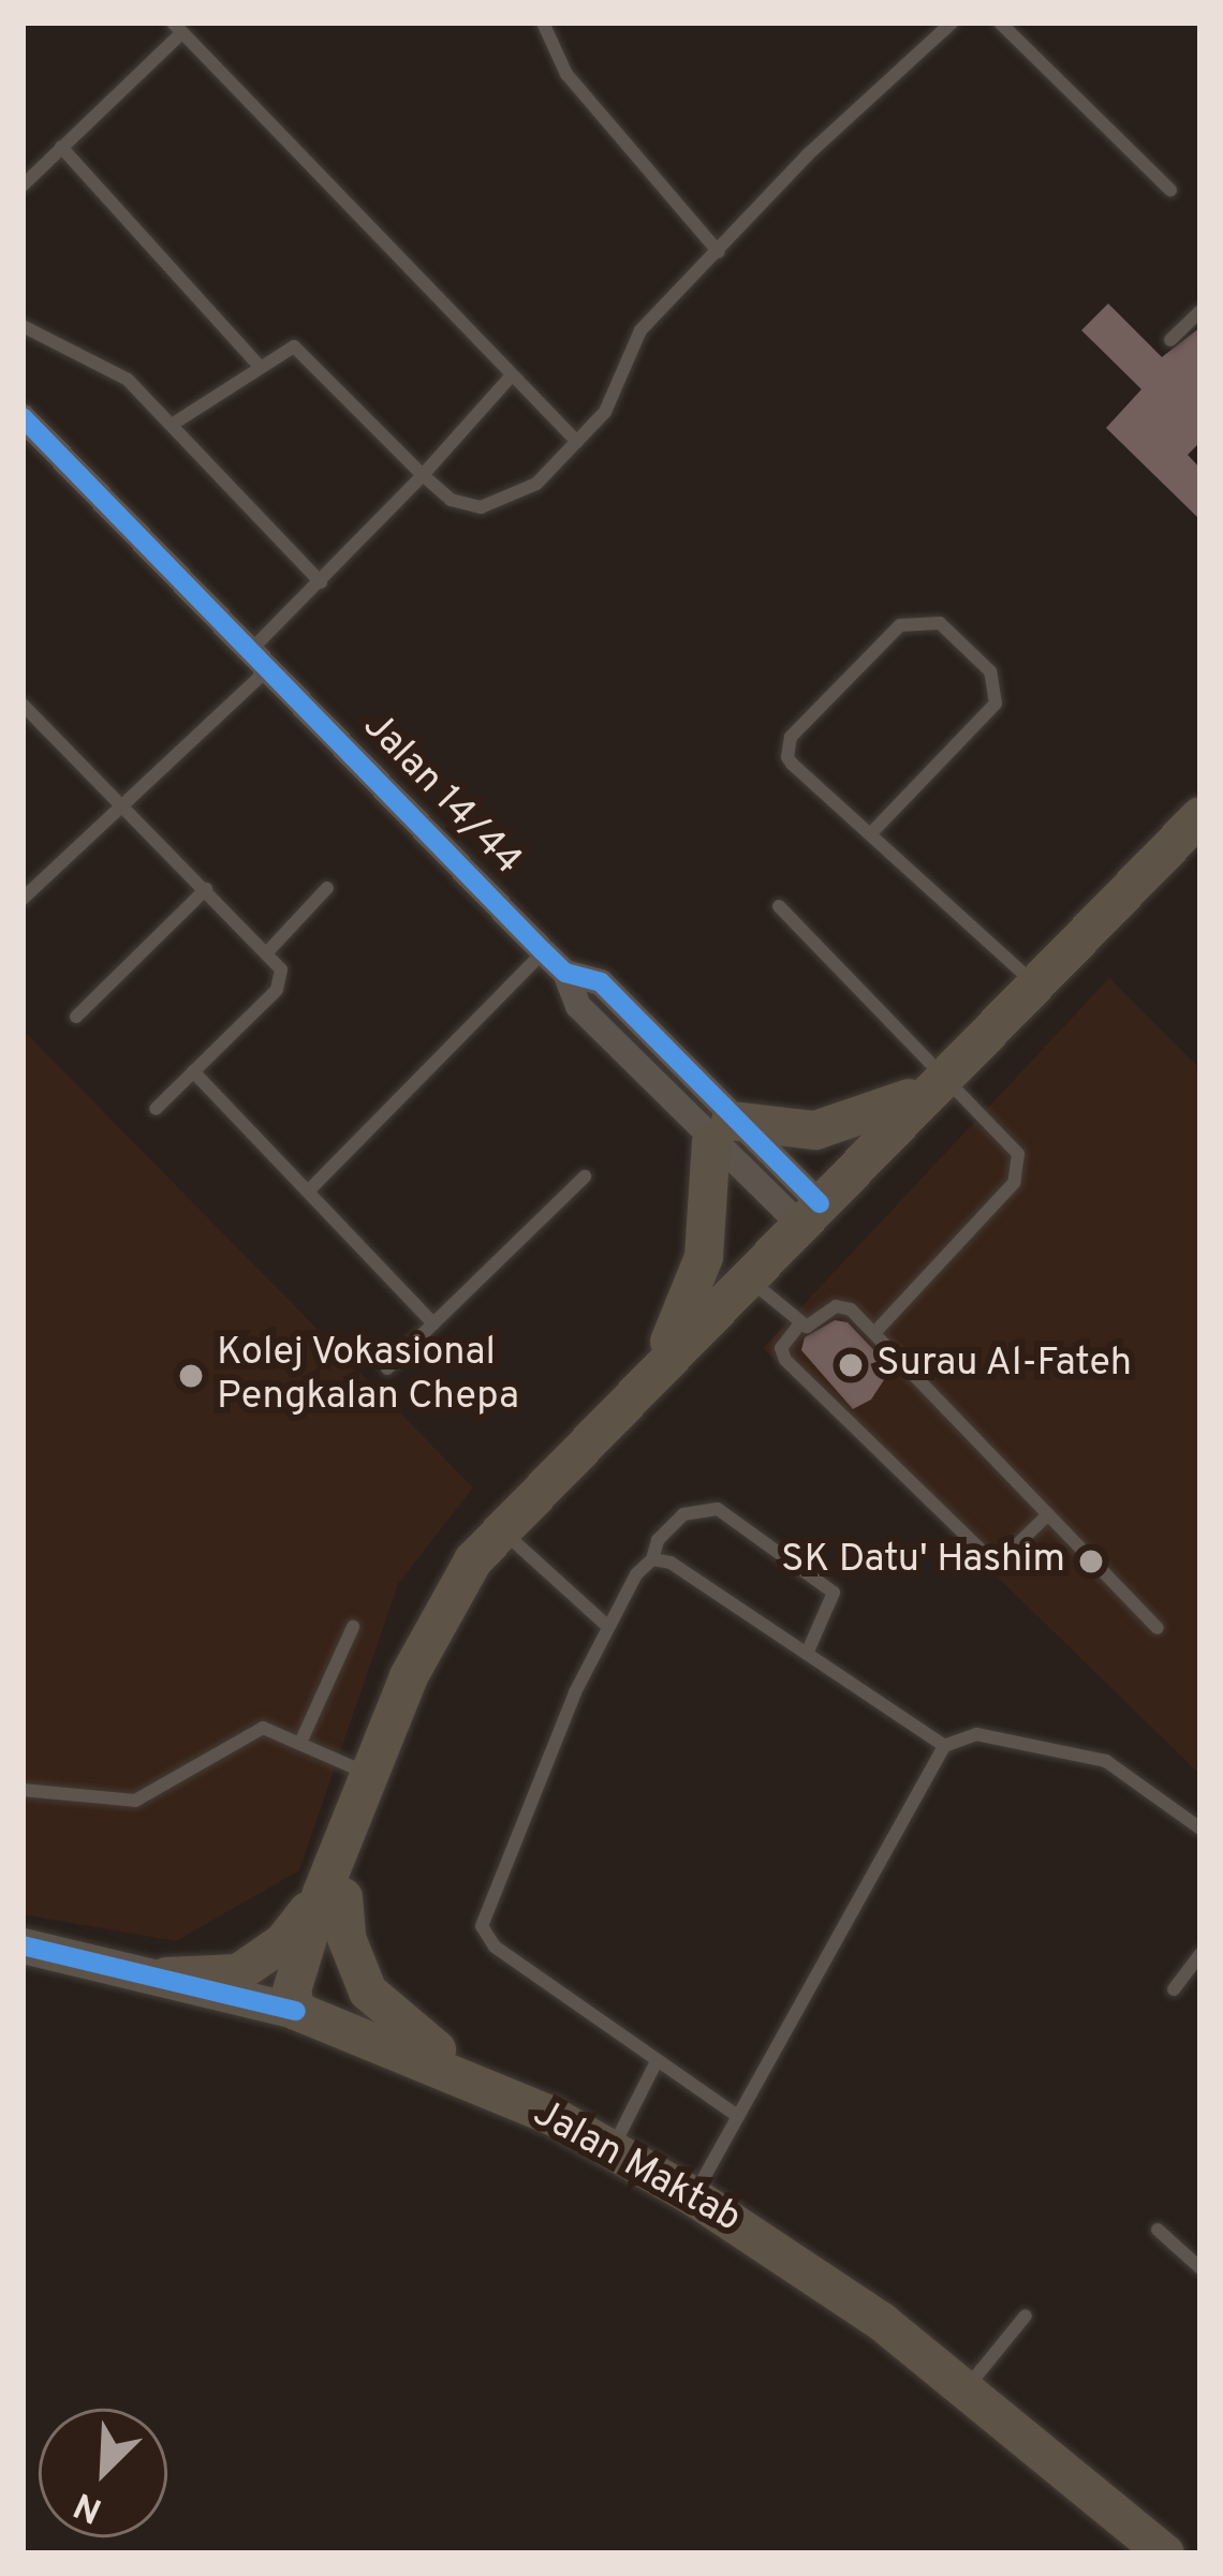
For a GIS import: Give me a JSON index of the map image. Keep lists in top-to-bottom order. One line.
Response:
{"streets":{"main road":["Jalan Maktab"],"street":["Jalan 14/44"]},"places":["Surau Al-Fateh","Kolej Vokasional Pengkalan Chepa","SK Datu' Hashim"],"north":"bottom left"}
